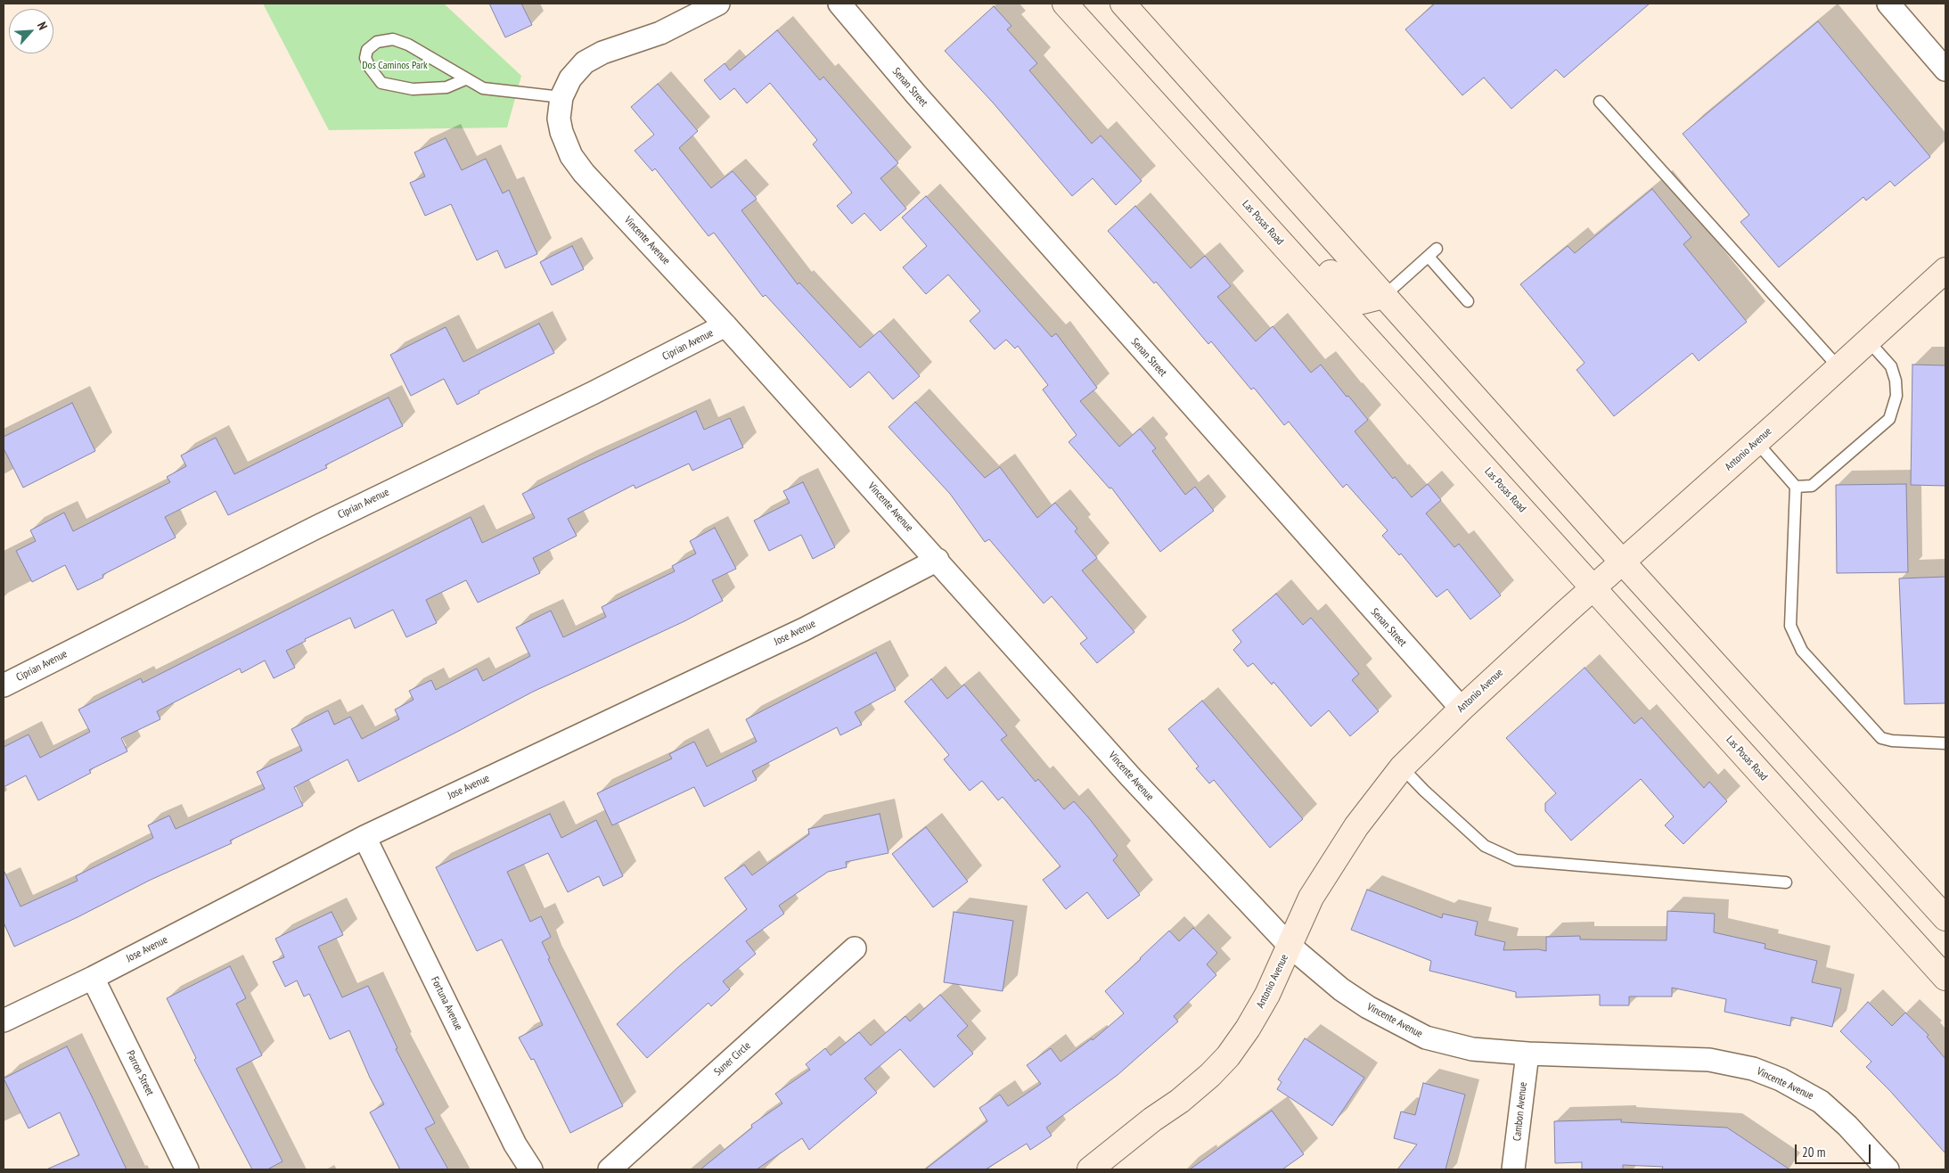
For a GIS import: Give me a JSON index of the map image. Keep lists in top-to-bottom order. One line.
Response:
{"streets":{"main road":["Las Posas Road","Antonio Avenue"],"street":["Senan Street","Vincente Avenue","Ciprian Avenue","Jose Avenue","Fortuna Avenue","Suner Circle","Parron Street","Cambon Avenue"]},"crossings":[["Senan Street","Antonio Avenue"],["Las Posas Road","Antonio Avenue"],["Vincente Avenue","Ciprian Avenue"],["Vincente Avenue","Antonio Avenue"],["Vincente Avenue","Jose Avenue"],["Vincente Avenue","Cambon Avenue"],["Jose Avenue","Fortuna Avenue"],["Jose Avenue","Parron Street"]],"parks":["Dos Caminos Park"],"scale_bar":"20 m","north":"top right"}
